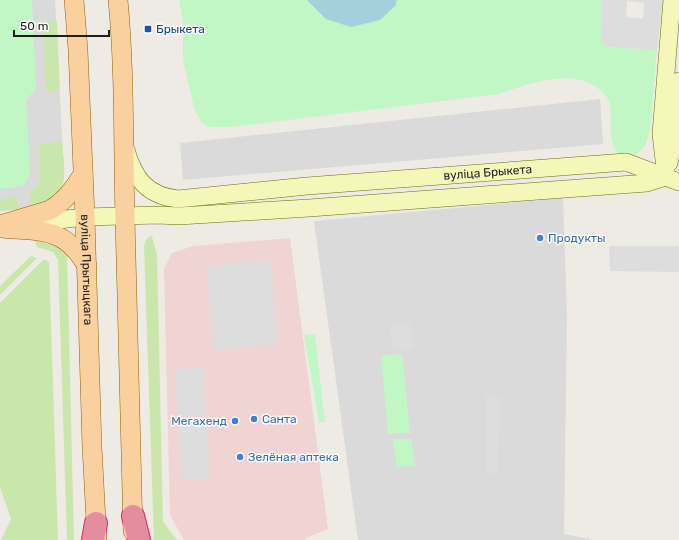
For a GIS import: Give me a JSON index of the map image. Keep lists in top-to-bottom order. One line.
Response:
{"streets":{"main road":["вуліца Прытыцкага"],"street":["вуліца Брыкета"]},"crossings":[["вуліца Брыкета","вуліца Прытыцкага"]],"places":{"transit":["Брыкета"],"other":["Продукты","Санта","Мегахенд","Зелёная аптека"]},"scale_bar":"50 m"}
